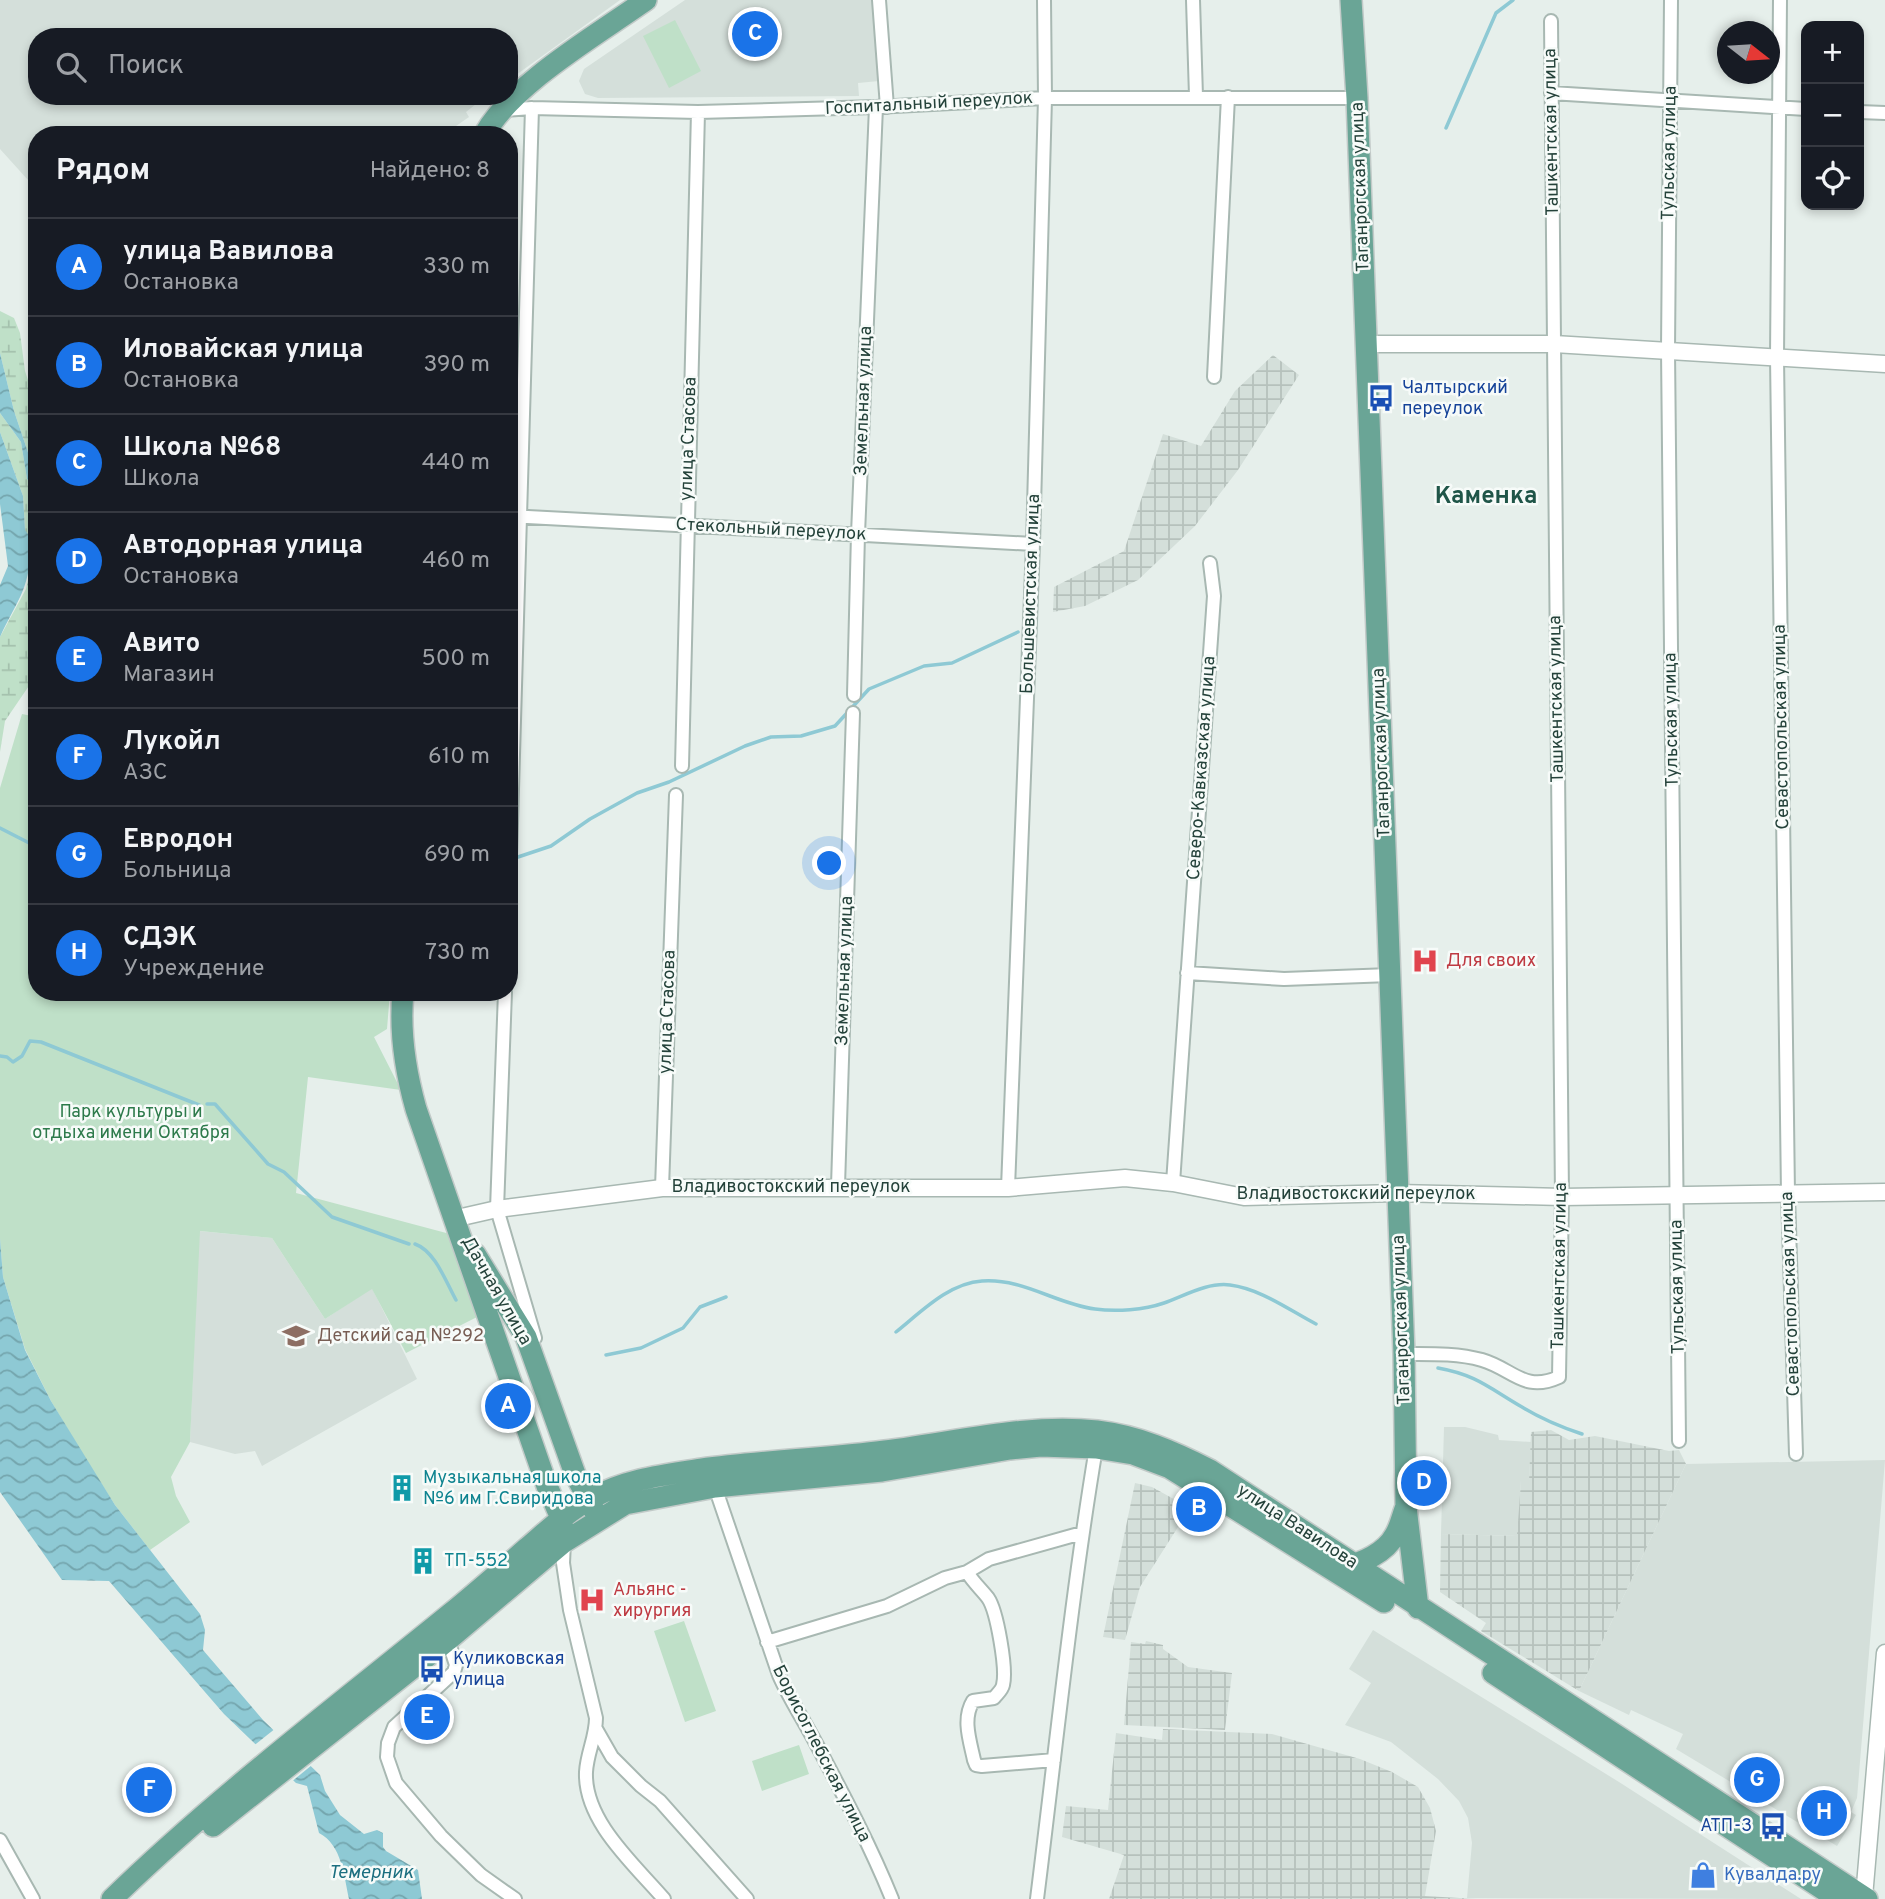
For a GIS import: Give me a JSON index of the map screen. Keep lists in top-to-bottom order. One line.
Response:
{"streets":{"main road":["Таганрогская улица","Дачная улица","улица Вавилова"],"street":["Госпитальный переулок","Ташкентская улица","Тульская улица","Земельная улица","улица Стасова","Стекольный переулок","Большевистская улица","Севастопольская улица","Северо-Кавказская улица","Владивостокский переулок","Борисоглебская улица"]},"crossings":[["Госпитальный переулок","Таганрогская улица"],["Госпитальный переулок","Земельная улица"],["Госпитальный переулок","улица Стасова"],["Госпитальный переулок","Большевистская улица"],["Ташкентская улица","Таганрогская улица"],["Ташкентская улица","Владивостокский переулок"],["Тульская улица","Владивостокский переулок"],["Таганрогская улица","Владивостокский переулок"],["Таганрогская улица","улица Вавилова"],["Земельная улица","Стекольный переулок"],["Земельная улица","Владивостокский переулок"],["улица Стасова","Стекольный переулок"],["улица Стасова","Владивостокский переулок"],["Стекольный переулок","Большевистская улица"],["Большевистская улица","Владивостокский переулок"],["Севастопольская улица","Владивостокский переулок"],["Северо-Кавказская улица","Владивостокский переулок"],["Владивостокский переулок","Дачная улица"],["Дачная улица","улица Вавилова"],["улица Вавилова","Борисоглебская улица"]],"districts":["Каменка"],"water":["Темерник"],"parks":["Парк культуры и отдыха имени Октября"],"places":{"bus stop":["Чалтырский переулок","Куликовская улица","АТП-3"],"hospital":["Для своих","Альянс - хирургия"],"school or university":["Детский сад №292"],"building":["Музыкальная школа №6 им Г.Свиридова","ТП-552"],"shop":["Кувалда.ру"]},"north":"right","page":{"pins":["C","A","D","B","E","G","F","H"],"map_buttons":["+","−"],"search":"Поиск","heading":["Рядом","Найдено: 8"],"list":[{"mark":"A","name":"улица Вавилова","note":"Остановка","value":"330 m"},{"mark":"B","name":"Иловайская улица","note":"Остановка","value":"390 m"},{"mark":"C","name":"Школа №68","note":"Школа","value":"440 m"},{"mark":"D","name":"Автодорная улица","note":"Остановка","value":"460 m"},{"mark":"E","name":"Авито","note":"Магазин","value":"500 m"},{"mark":"F","name":"Лукойл","note":"АЗС","value":"610 m"},{"mark":"G","name":"Евродон","note":"Больница","value":"690 m"},{"mark":"H","name":"СДЭК","note":"Учреждение","value":"730 m"}]}}
